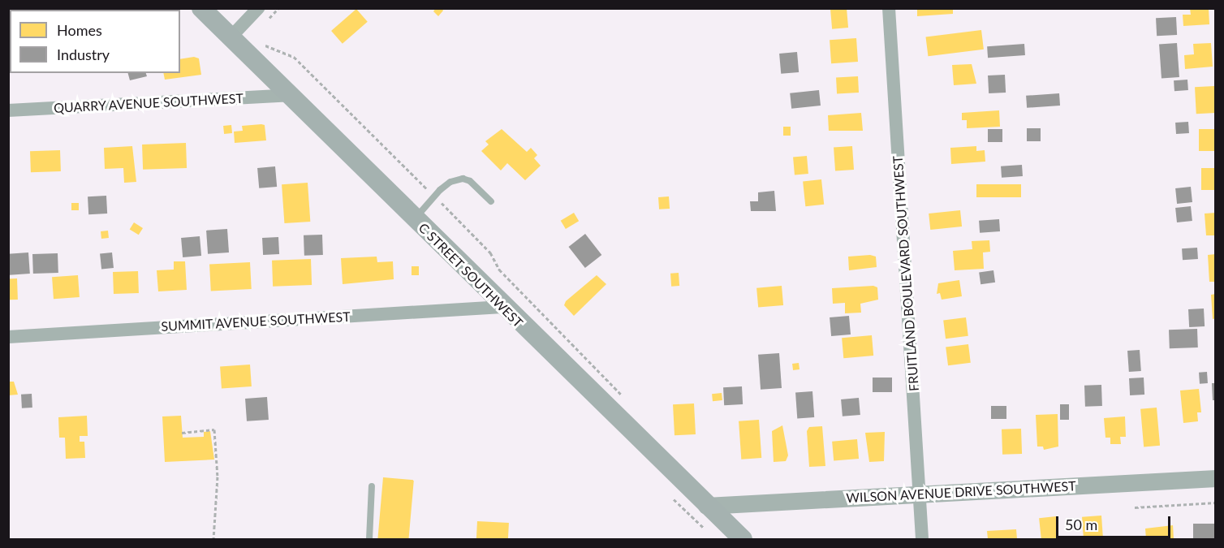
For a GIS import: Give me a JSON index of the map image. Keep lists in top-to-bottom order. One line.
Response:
{"streets":{"main road":["C STREET SOUTHWEST"],"street":["QUARRY AVENUE SOUTHWEST","FRUITLAND BOULEVARD SOUTHWEST","SUMMIT AVENUE SOUTHWEST","WILSON AVENUE DRIVE SOUTHWEST"]},"crossings":[["QUARRY AVENUE SOUTHWEST","C STREET SOUTHWEST"],["FRUITLAND BOULEVARD SOUTHWEST","WILSON AVENUE DRIVE SOUTHWEST"],["C STREET SOUTHWEST","SUMMIT AVENUE SOUTHWEST"],["C STREET SOUTHWEST","WILSON AVENUE DRIVE SOUTHWEST"]],"legend":["Homes","Industry"],"scale_bar":"50 m"}
